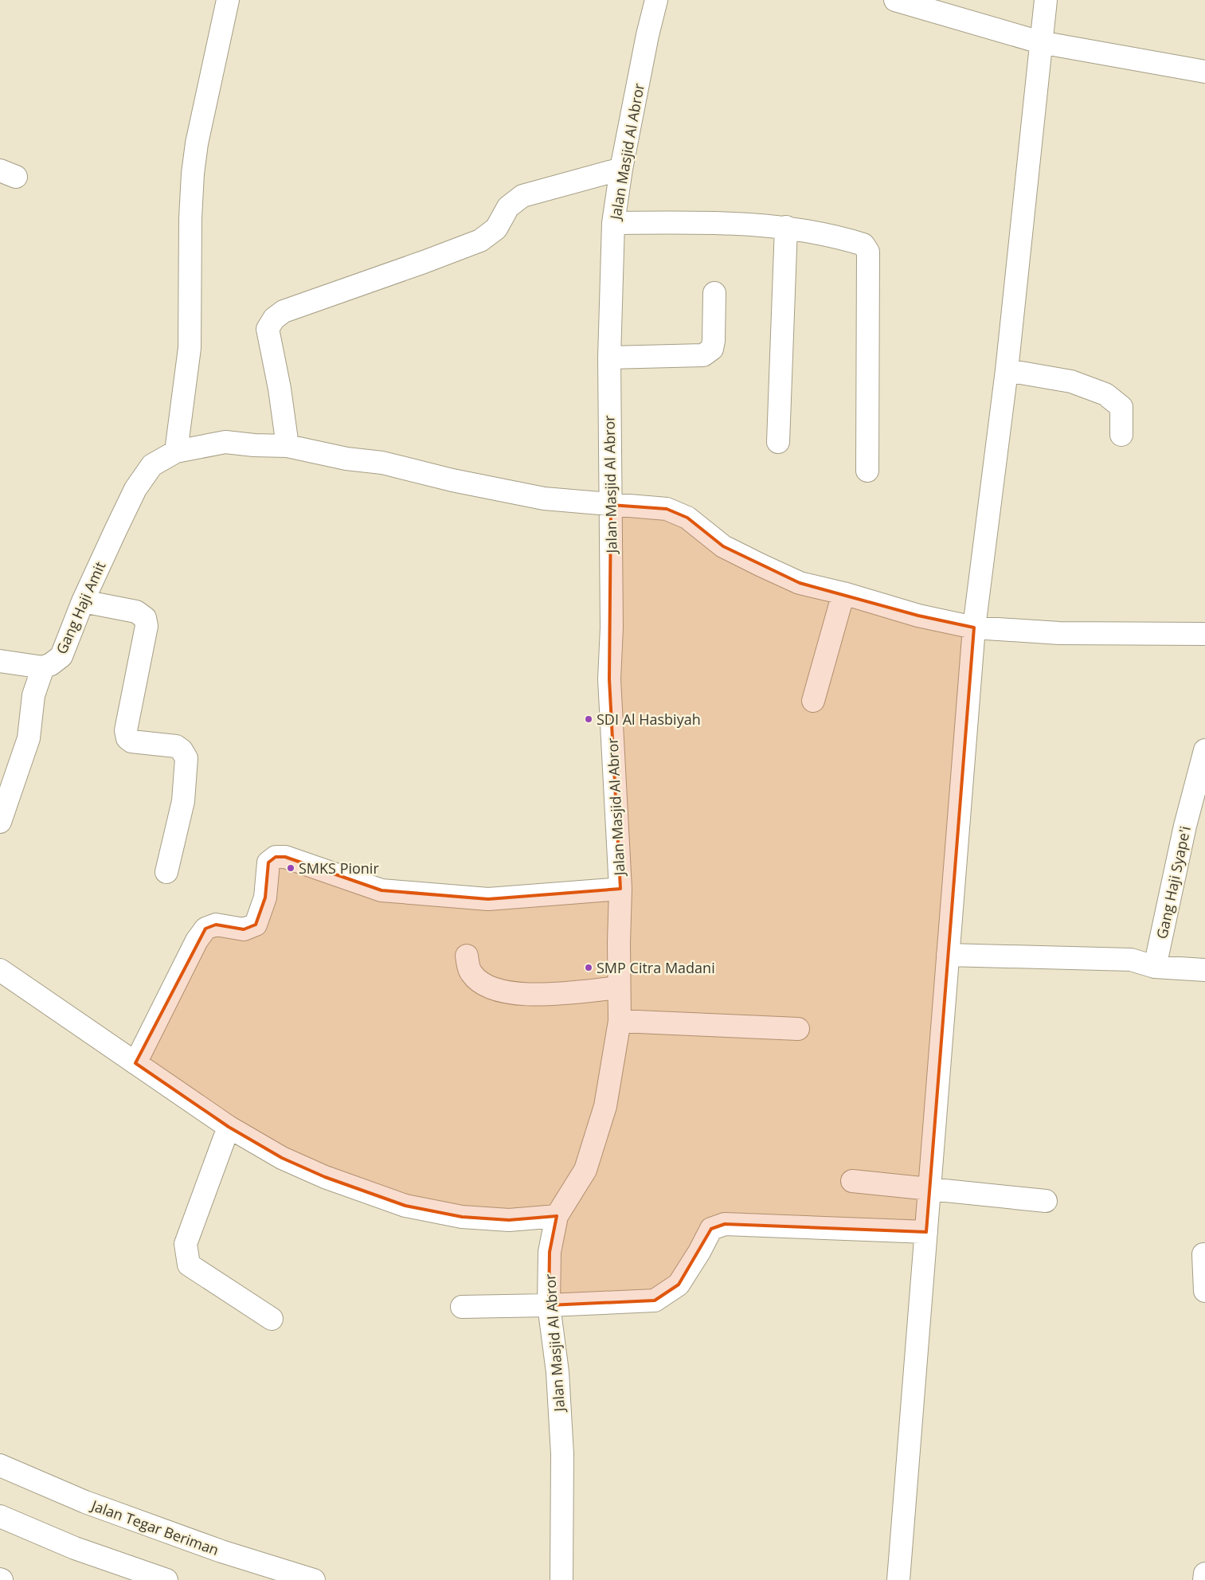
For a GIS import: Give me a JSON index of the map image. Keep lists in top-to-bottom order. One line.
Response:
{"streets":{"street":["Jalan Masjid Al Abror","Gang Haji Amit","Gang Haji Syape'i","Jalan Tegar Beriman"]},"crossings":[["Jalan Masjid Al Abror","Gang Haji Amit"]],"places":["SDI Al Hasbiyah","SMKS Pionir","SMP Citra Madani"]}
